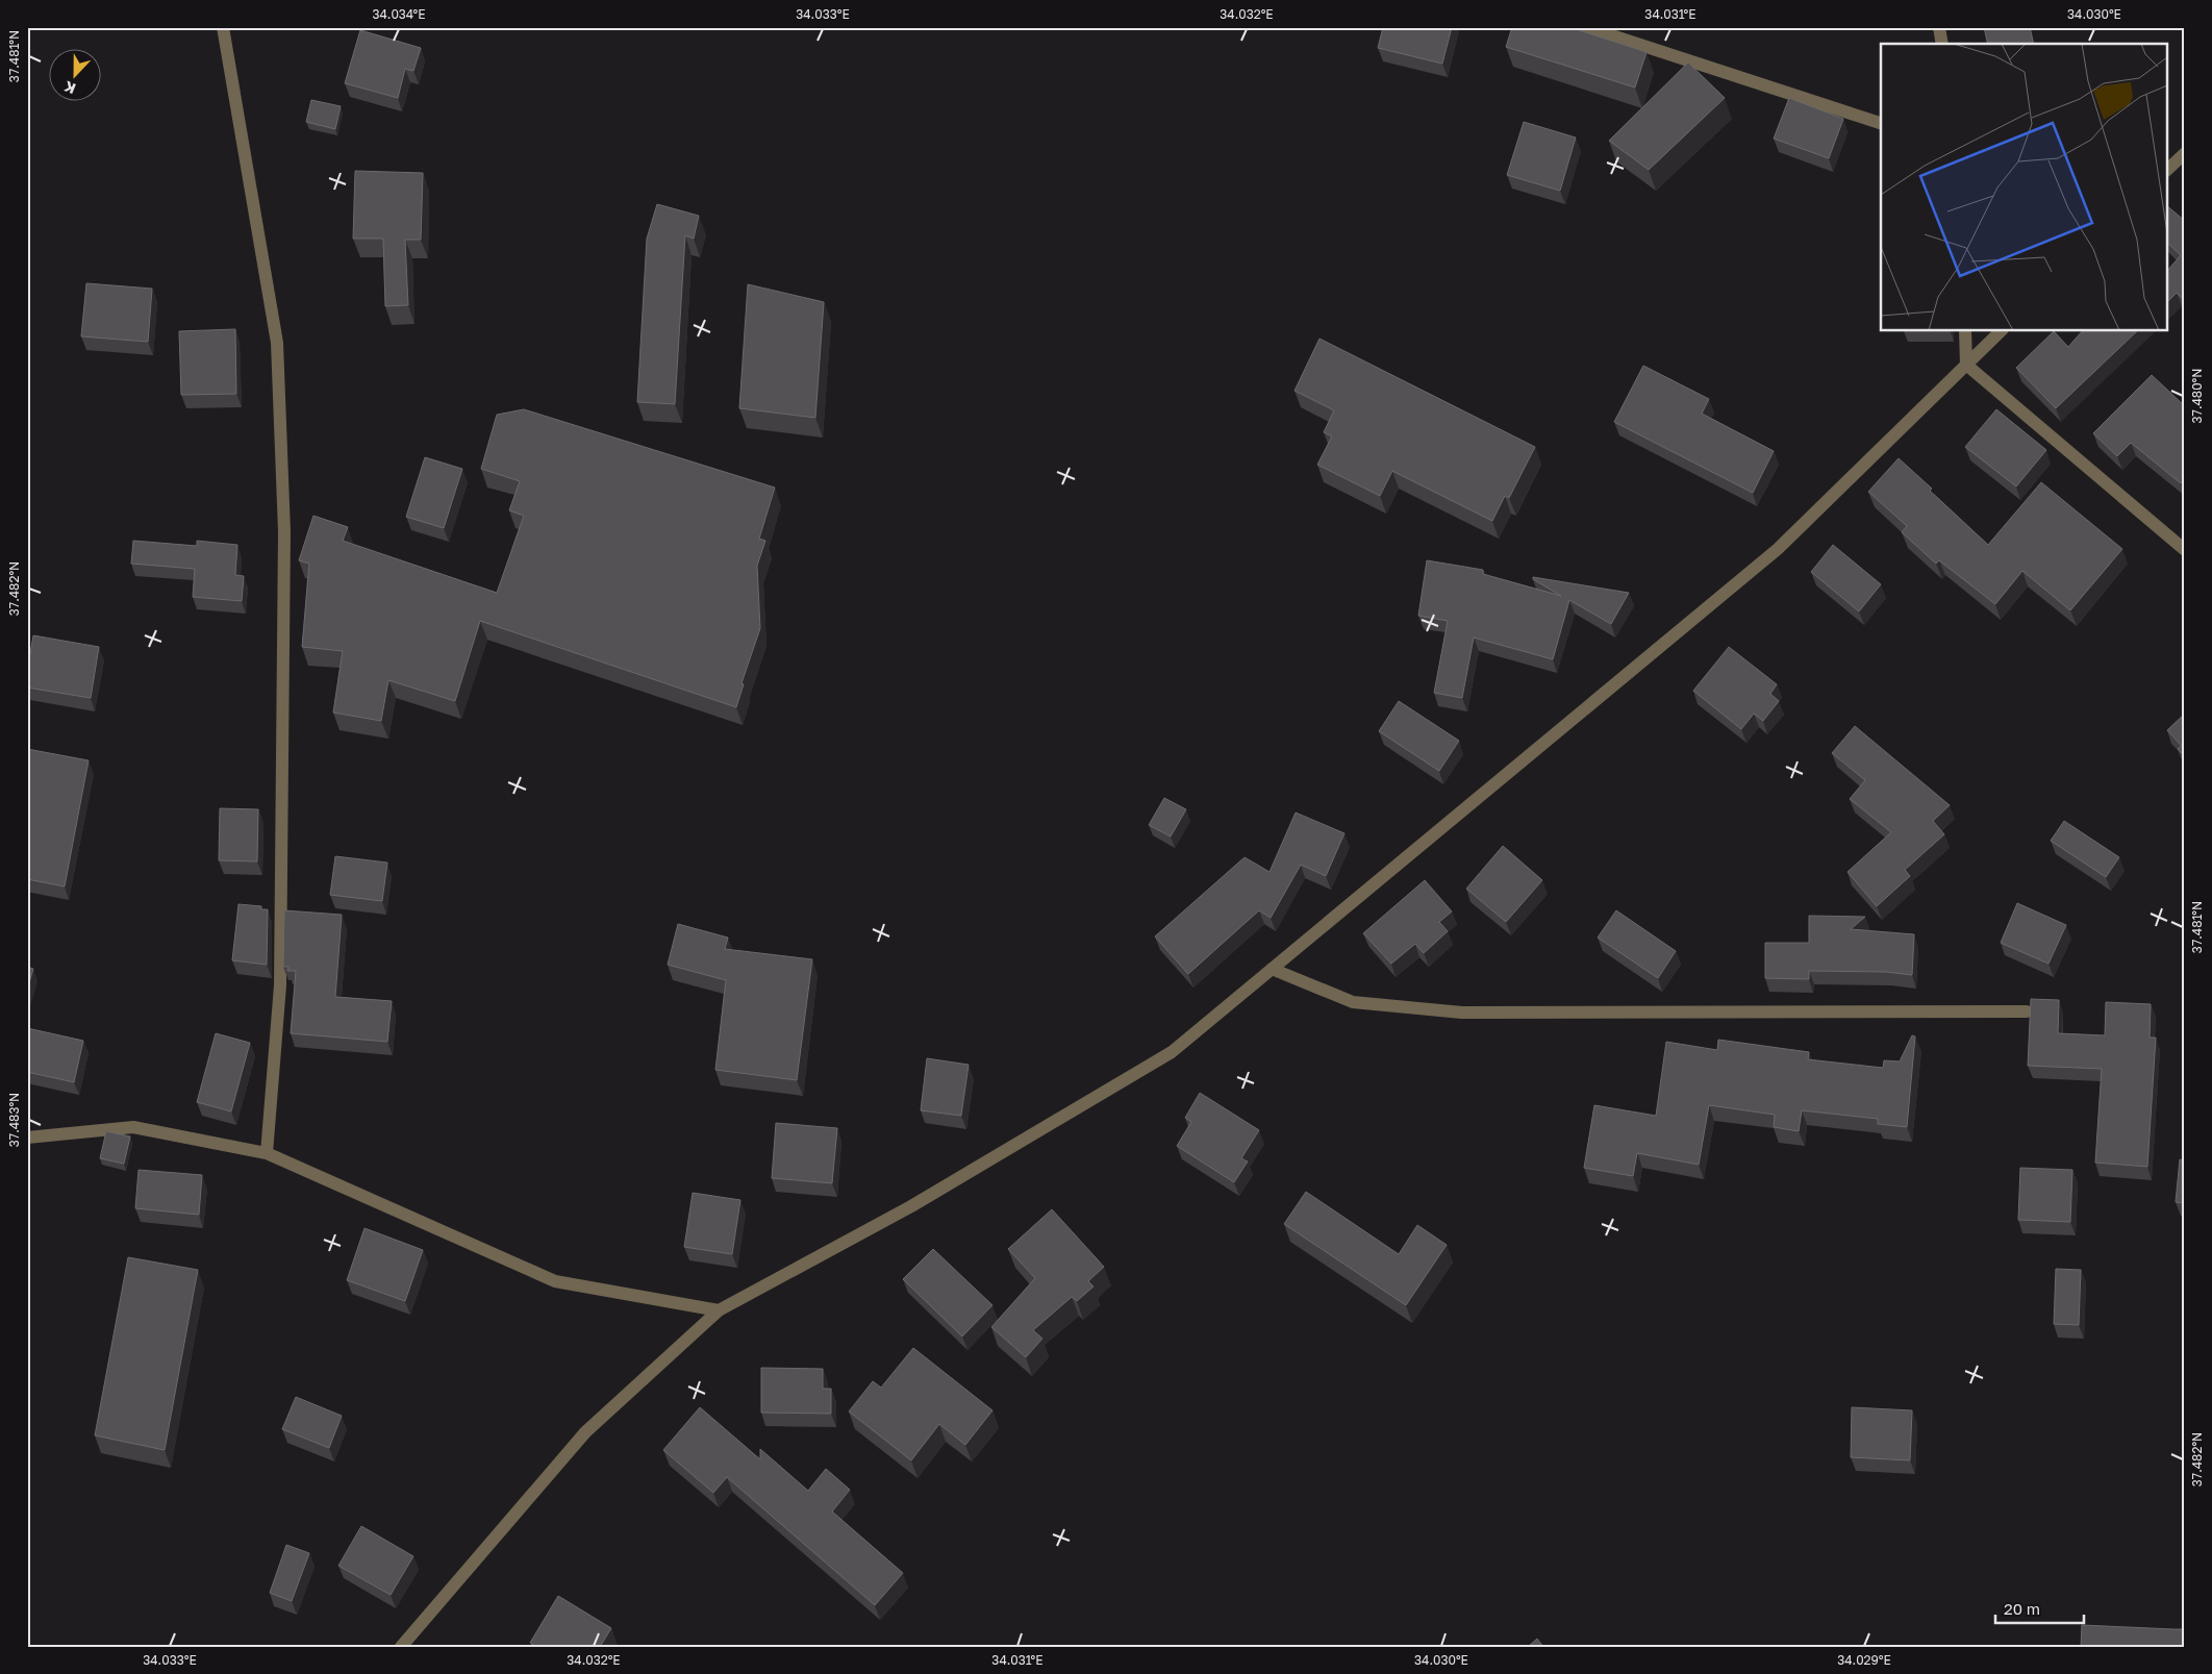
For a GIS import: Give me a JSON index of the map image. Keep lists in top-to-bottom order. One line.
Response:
{"scale_bar":"20 m","north":"bottom","coordinates":["34.034°E","34.033°E","34.032°E","34.031°E","34.030°E","37.481°N","37.480°N","37.482°N","37.483°N","34.029°E"]}
